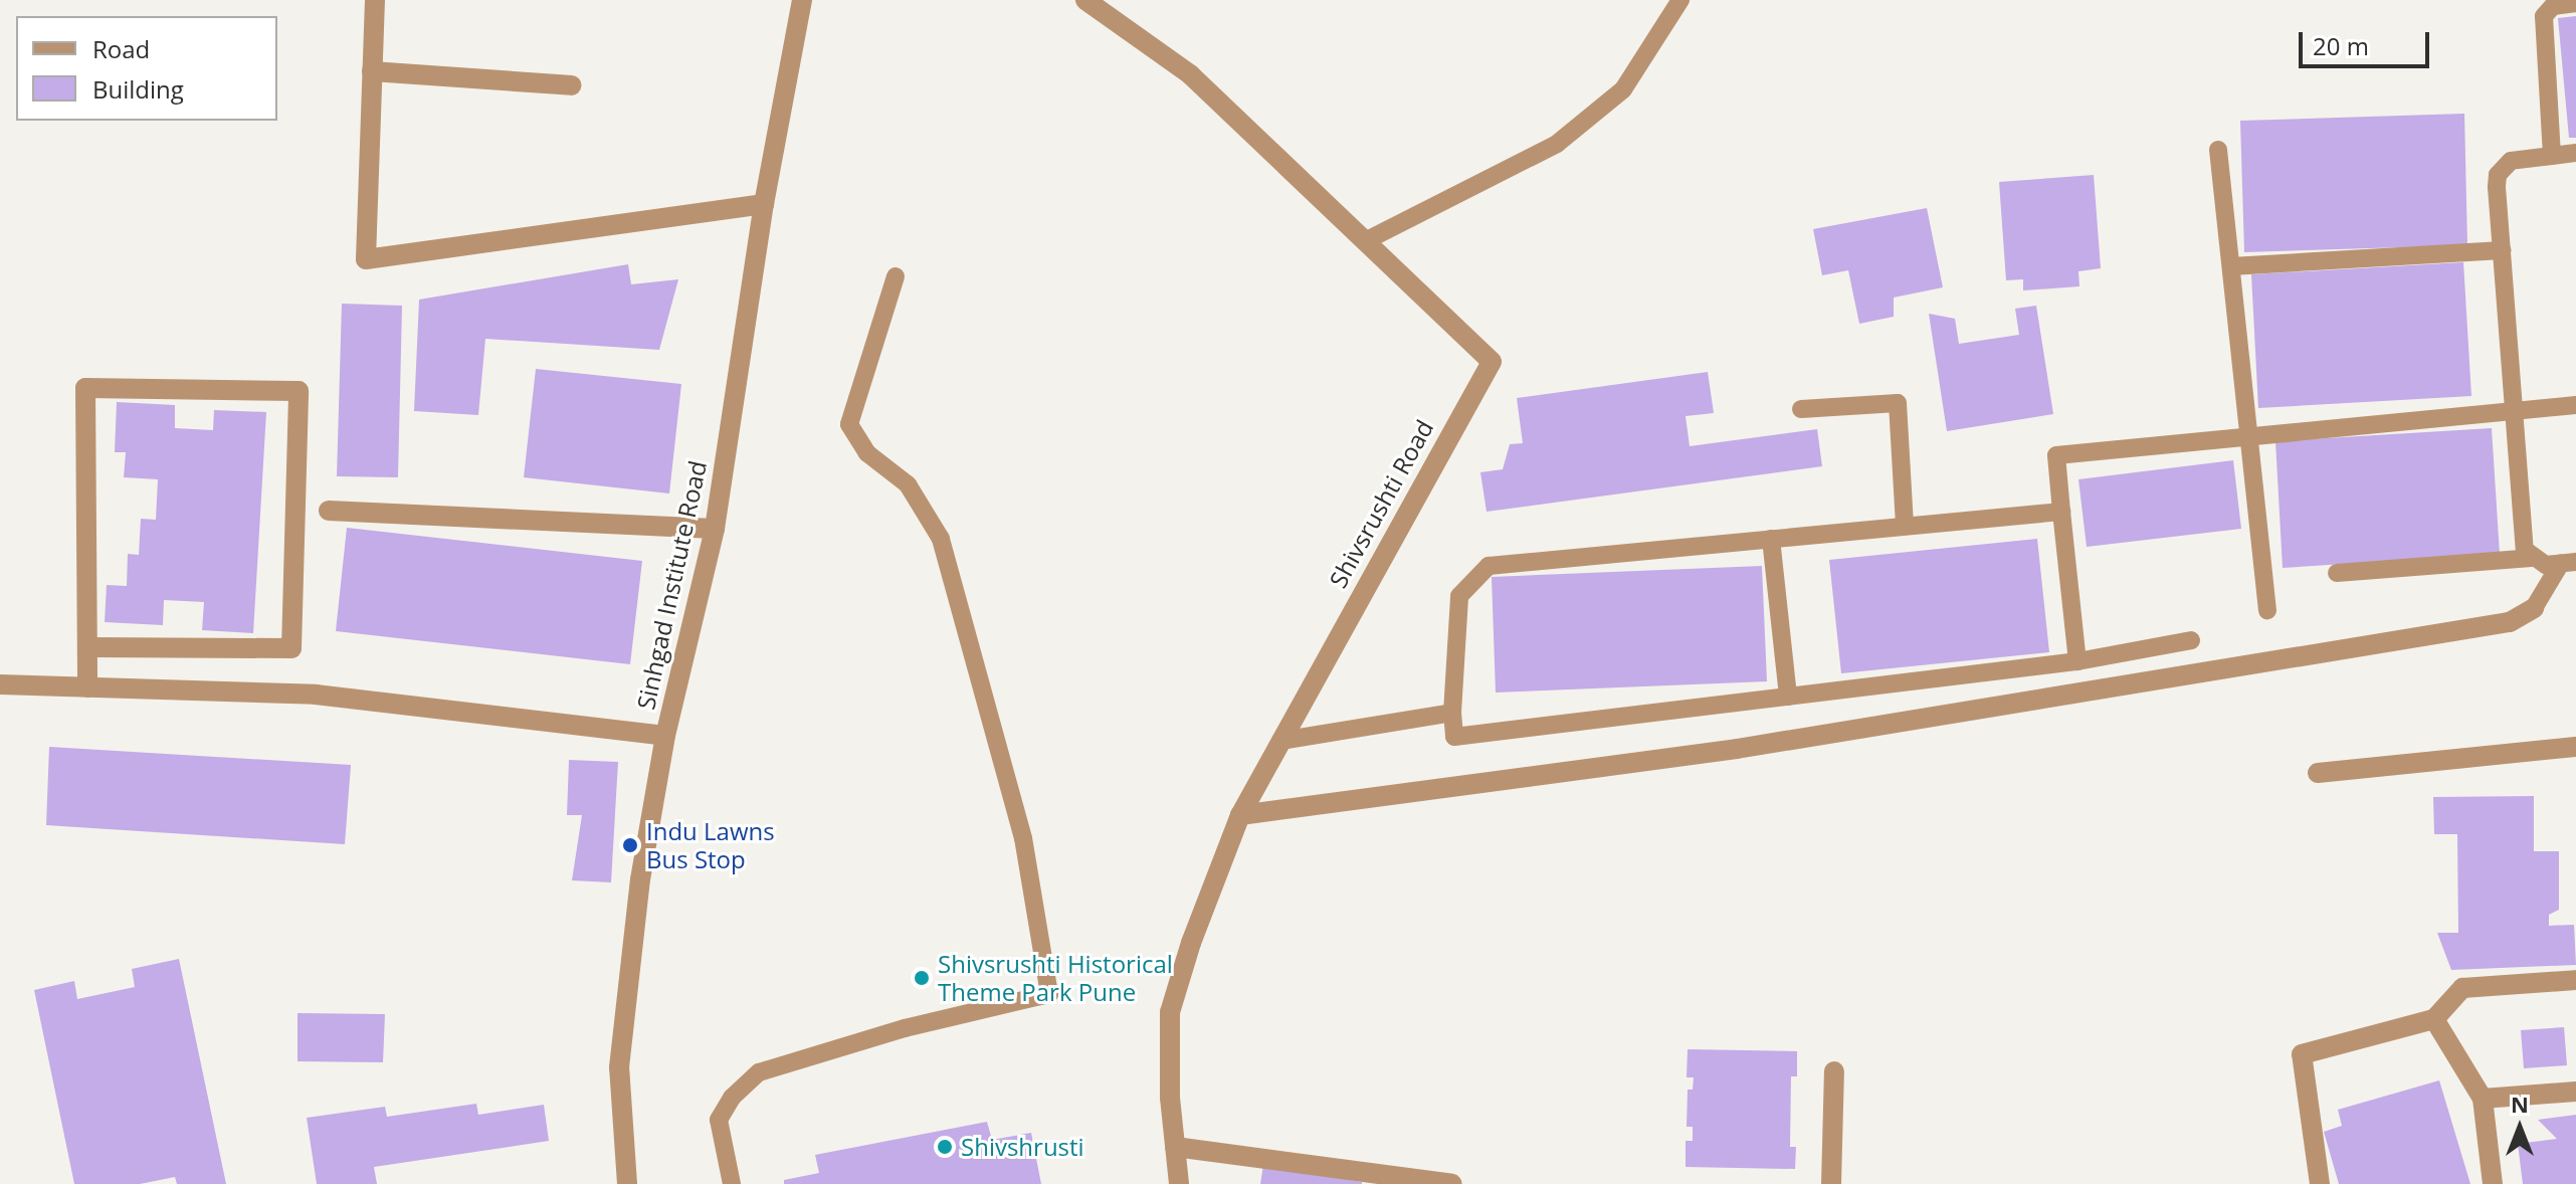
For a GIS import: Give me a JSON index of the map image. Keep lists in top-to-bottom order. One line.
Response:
{"streets":{"street":["Shivsrushti Road","Sinhgad Institute Road"]},"places":["Indu Lawns Bus Stop","Shivsrushti Historical Theme Park Pune","Shivshrusti"],"legend":["Road","Building"],"scale_bar":"20 m","north":"top"}
